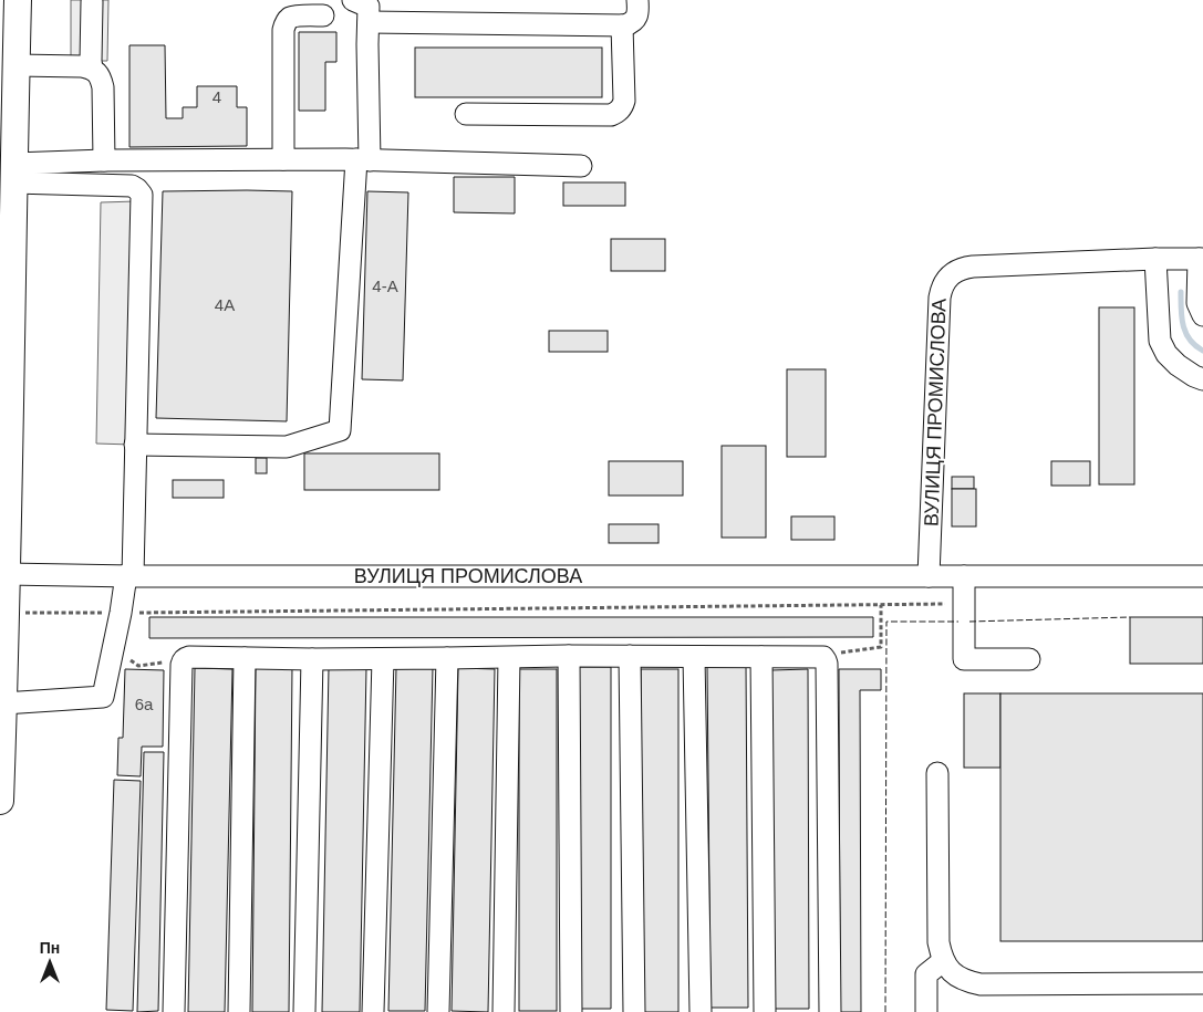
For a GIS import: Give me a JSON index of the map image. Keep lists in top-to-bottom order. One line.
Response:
{"streets":{"street":["ВУЛИЦЯ ПРОМИСЛОВА"]},"house_numbers":["4","4-А","4А","6а"],"north":"top"}
